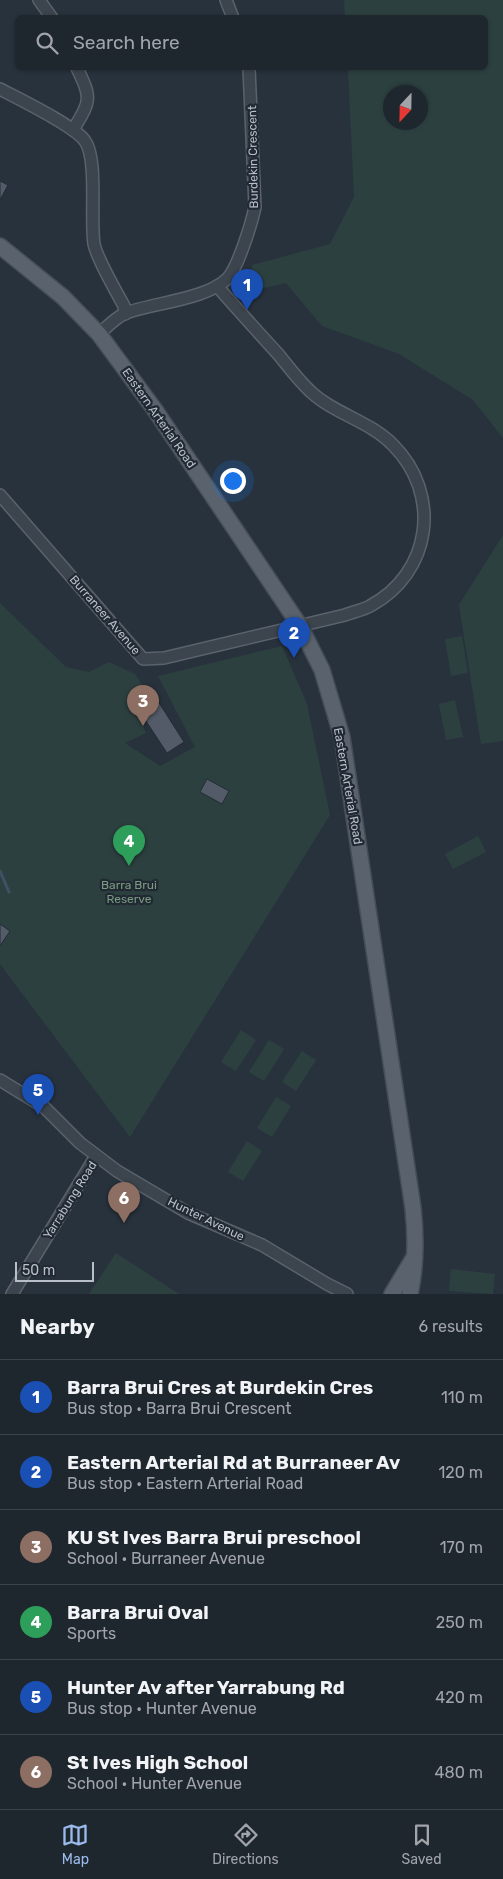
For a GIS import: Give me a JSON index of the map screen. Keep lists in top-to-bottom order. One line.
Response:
{"streets":{"main road":["Eastern Arterial Road"],"street":["Burdekin Crescent","Burraneer Avenue","Yarrabung Road","Hunter Avenue"]},"crossings":[["Burdekin Crescent","Eastern Arterial Road"],["Eastern Arterial Road","Burraneer Avenue"],["Yarrabung Road","Hunter Avenue"]],"parks":["Barra Brui Reserve"],"scale_bar":"50 m","north":"bottom","page":{"search":"Search here","pins":["1","2","3","4","5","6"],"scale":"50 m","heading":["Nearby","6 results"],"list":[{"mark":"1","name":"Barra Brui Cres at Burdekin Cres","note":"Bus stop · Barra Brui Crescent","value":"110 m"},{"mark":"2","name":"Eastern Arterial Rd at Burraneer Av","note":"Bus stop · Eastern Arterial Road","value":"120 m"},{"mark":"3","name":"KU St Ives Barra Brui preschool","note":"School · Burraneer Avenue","value":"170 m"},{"mark":"4","name":"Barra Brui Oval","note":"Sports","value":"250 m"},{"mark":"5","name":"Hunter Av after Yarrabung Rd","note":"Bus stop · Hunter Avenue","value":"420 m"},{"mark":"6","name":"St Ives High School","note":"School · Hunter Avenue","value":"480 m"}],"nav":["Map","Directions","Saved"]}}
